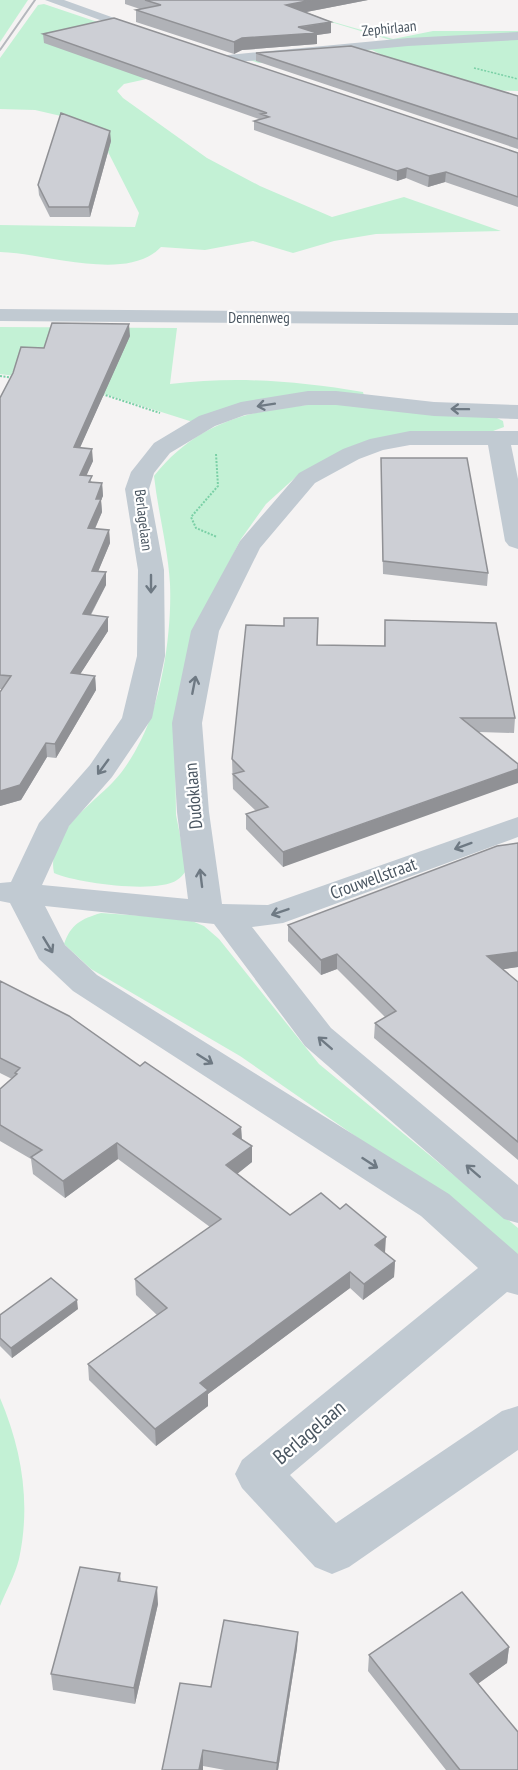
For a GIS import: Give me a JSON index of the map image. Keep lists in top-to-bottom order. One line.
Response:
{"streets":{"street":["Zephirlaan","Dennenweg","Berlagelaan","Dudoklaan","Crouwellstraat"]},"crossings":[["Dudoklaan","Crouwellstraat"]],"one_way":["Crouwellstraat"]}
